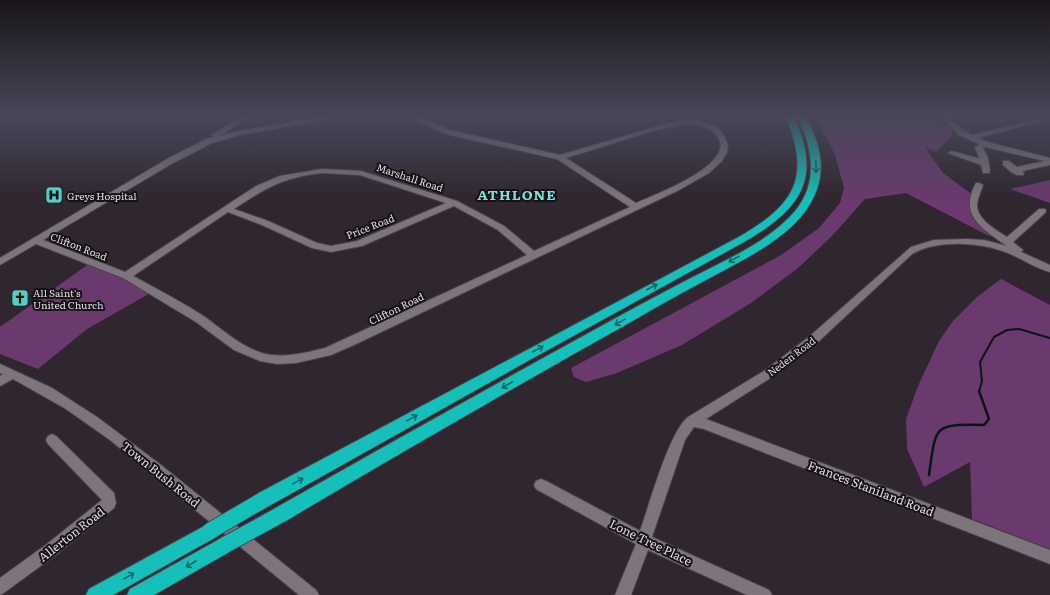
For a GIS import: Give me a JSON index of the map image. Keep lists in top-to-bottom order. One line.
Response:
{"streets":{"street":["Marshall Road","Price Road","Clifton Road","Neden Road","Town Bush Road","Frances Staniland Road","Allerton Road","Lone Tree Place"]},"crossings":[["Marshall Road","Price Road"],["Marshall Road","Clifton Road"],["Neden Road","Frances Staniland Road"],["Neden Road","Lone Tree Place"]],"districts":["ATHLONE"],"places":{"hospital":["Greys Hospital"],"church":["All Saint's United Church"]}}
